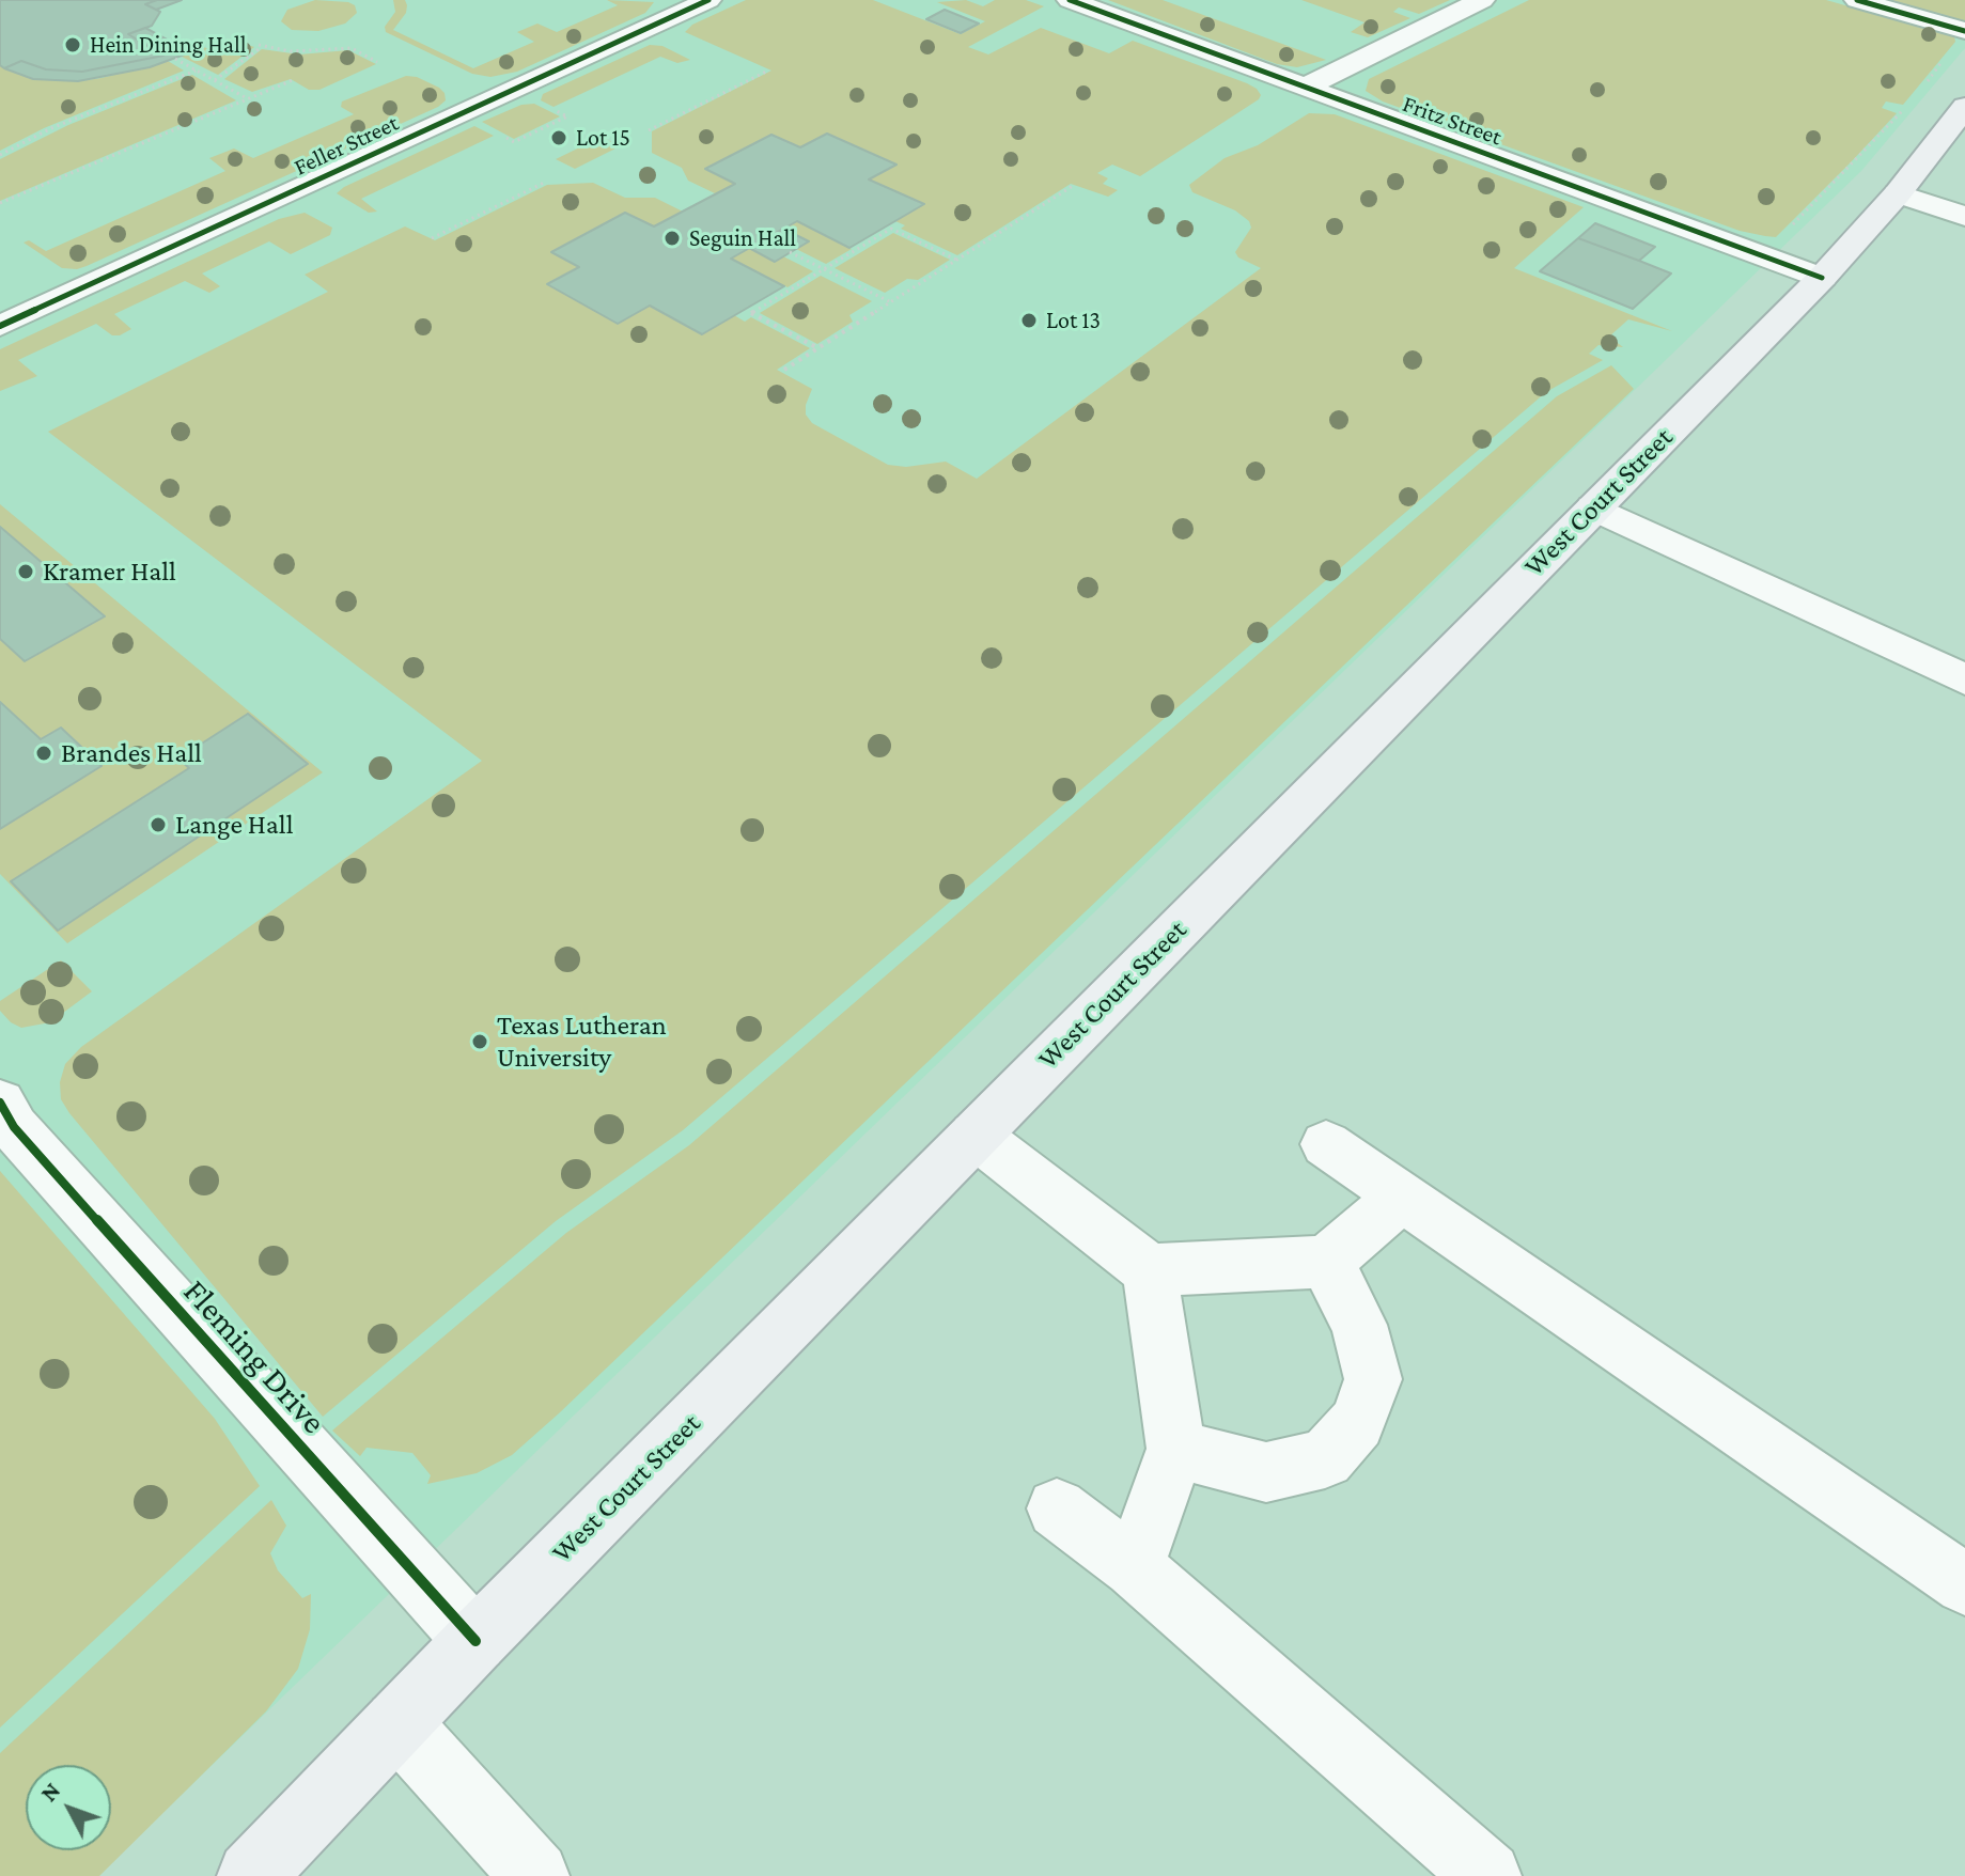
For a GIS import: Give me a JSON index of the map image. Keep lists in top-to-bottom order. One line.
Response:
{"streets":{"main road":["West Court Street"],"street":["Fritz Street","Feller Street","Fleming Drive"]},"crossings":[["Fritz Street","West Court Street"],["West Court Street","Fleming Drive"]],"places":["Hein Dining Hall","Lot 15","Seguin Hall","Lot 13","Kramer Hall","Brandes Hall","Lange Hall","Texas Lutheran University"],"north":"top left"}
